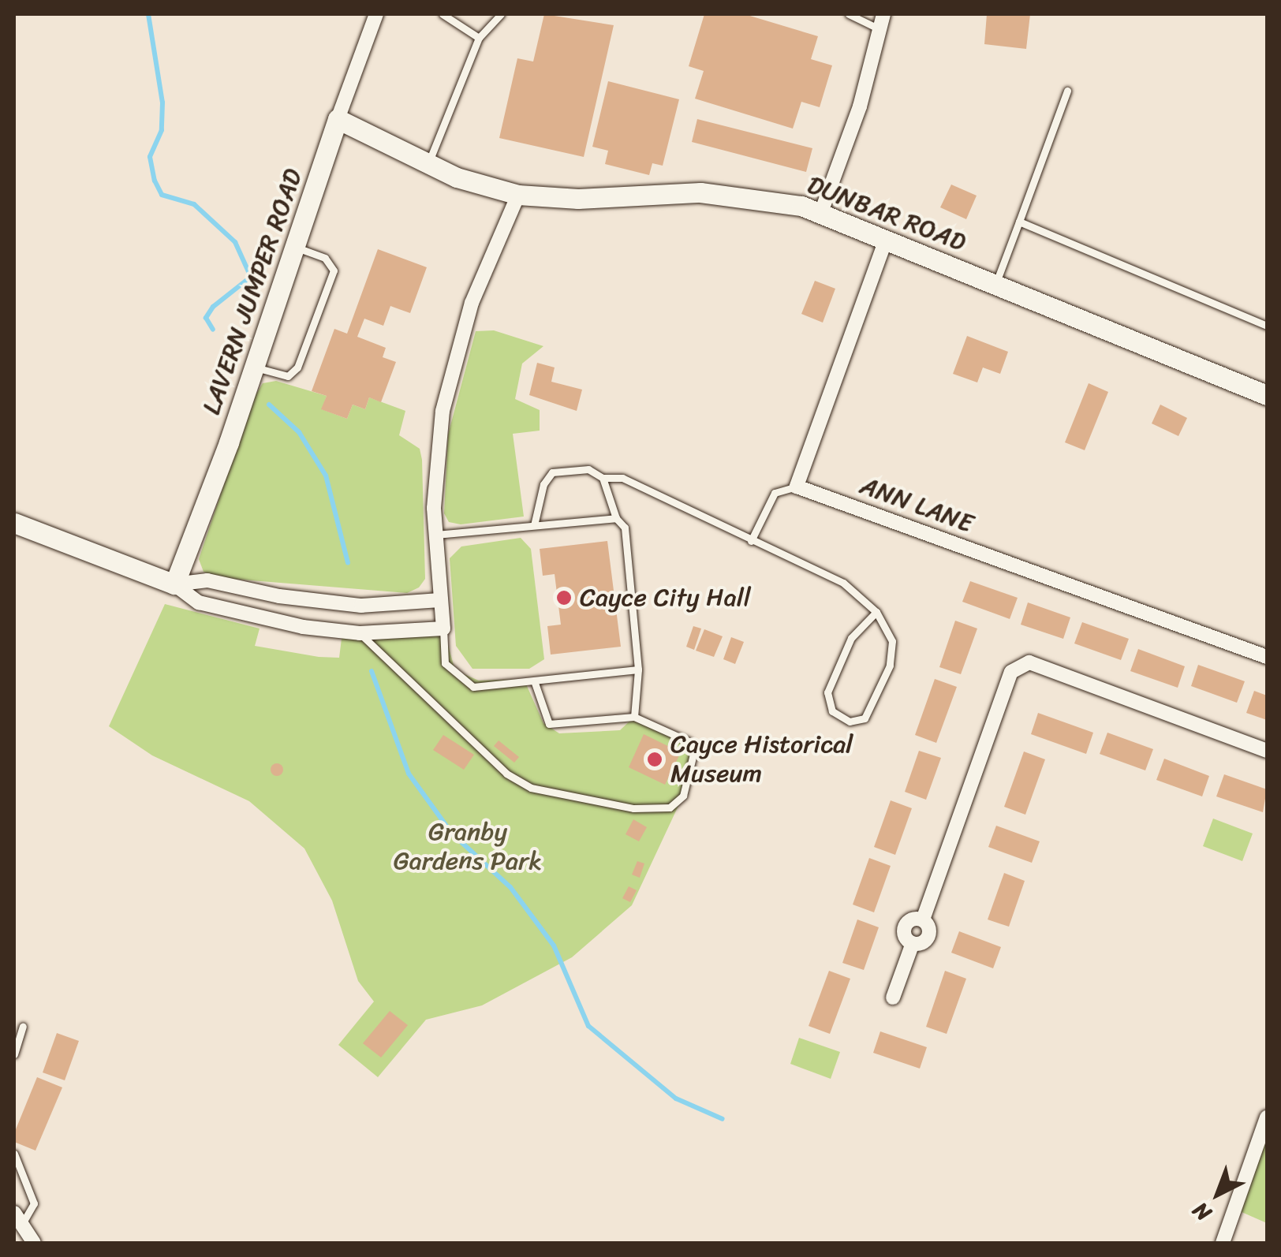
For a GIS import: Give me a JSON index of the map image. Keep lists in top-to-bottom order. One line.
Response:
{"streets":{"street":["DUNBAR ROAD","LAVERN JUMPER ROAD","ANN LANE"]},"crossings":[["DUNBAR ROAD","LAVERN JUMPER ROAD"]],"parks":["Granby Gardens Park"],"places":["Cayce City Hall","Cayce Historical Museum"],"north":"bottom left"}
